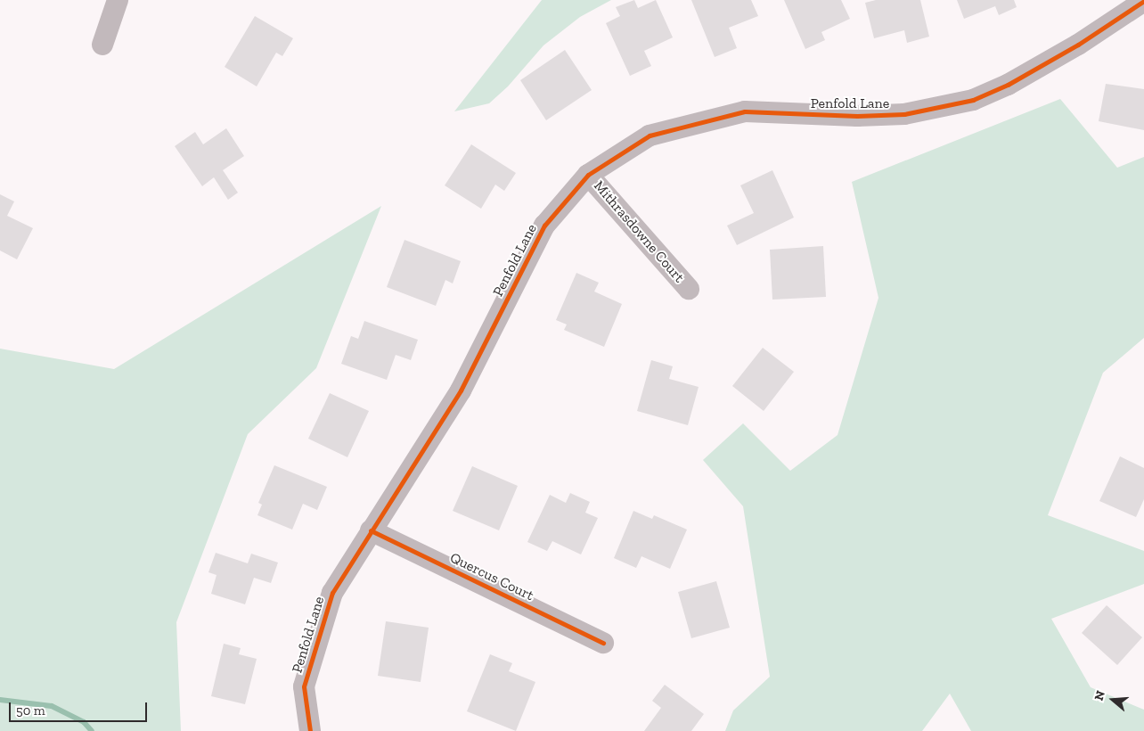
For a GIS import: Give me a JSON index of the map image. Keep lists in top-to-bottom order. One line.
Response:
{"streets":{"street":["Penfold Lane","Mithrasdowne Court","Quercus Court"]},"crossings":[["Penfold Lane","Mithrasdowne Court"],["Penfold Lane","Quercus Court"]],"scale_bar":"50 m","north":"left"}
